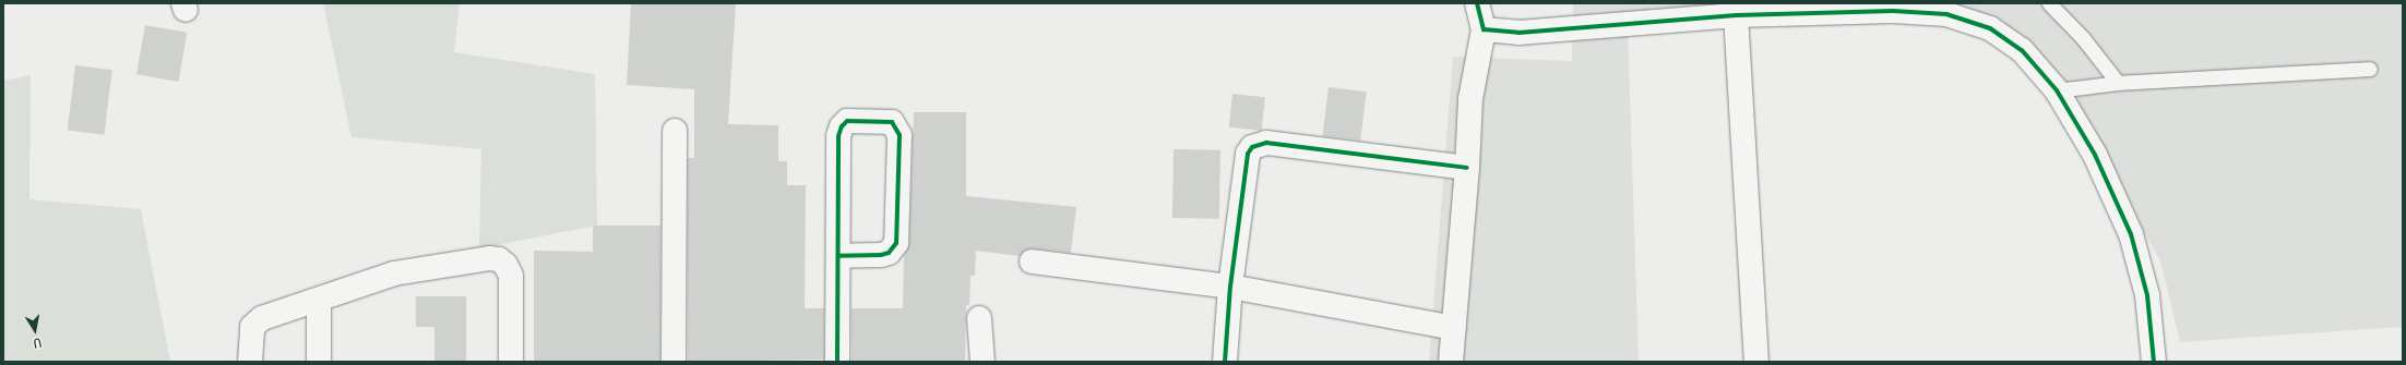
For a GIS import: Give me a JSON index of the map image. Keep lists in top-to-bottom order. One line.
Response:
{"north":"bottom"}
